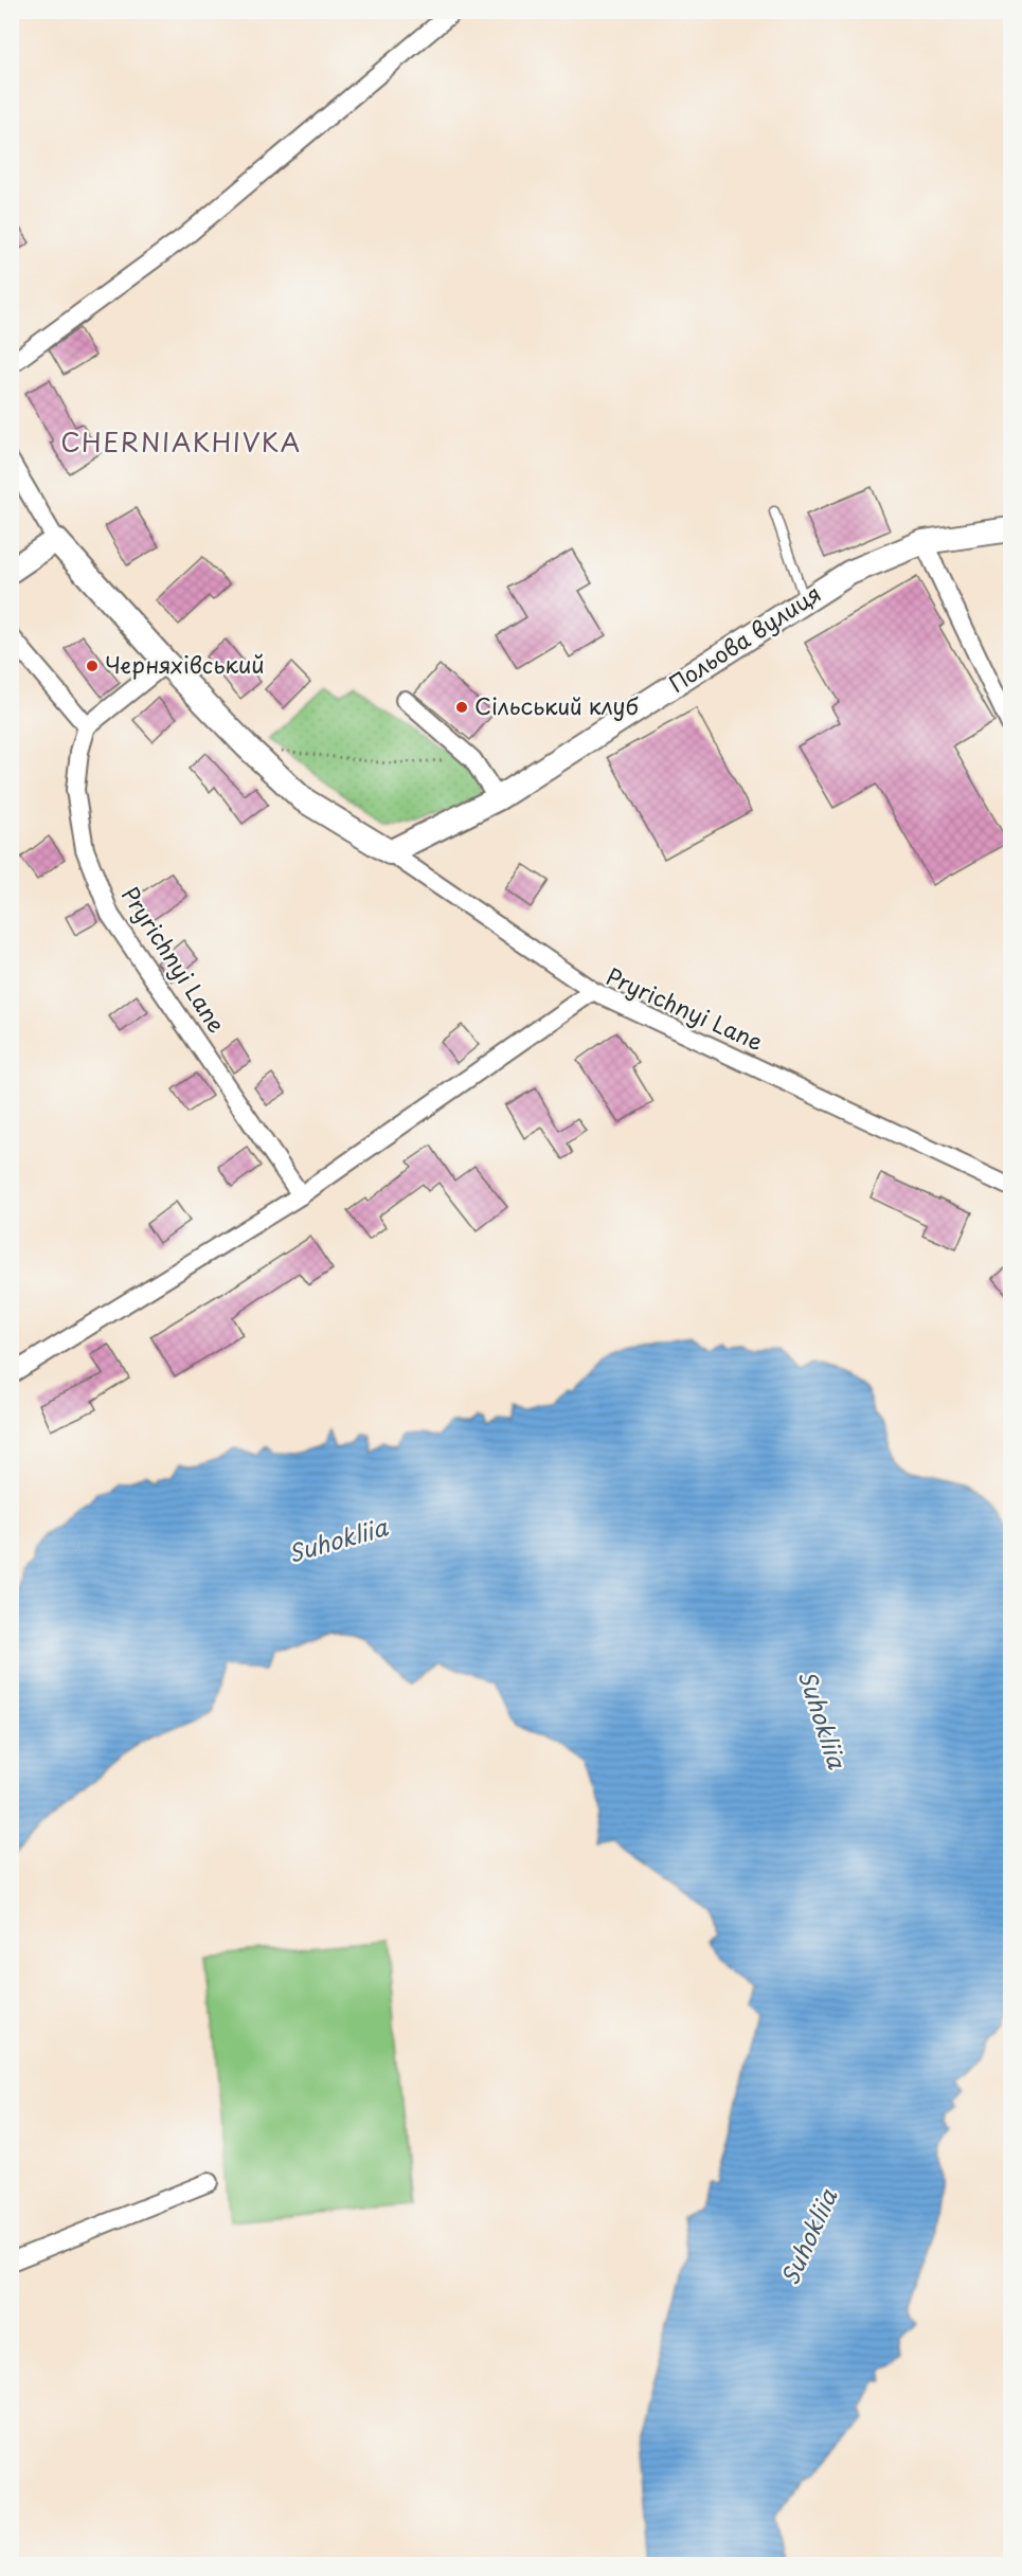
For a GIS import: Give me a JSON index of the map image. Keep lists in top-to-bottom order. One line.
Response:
{"streets":{"street":["Польова вулиця","Pryrichnyi Lane"]},"districts":["CHERNIAKHIVKA"],"water":["Suhokliia"],"places":["Черняхівський","Сільський клуб"]}
